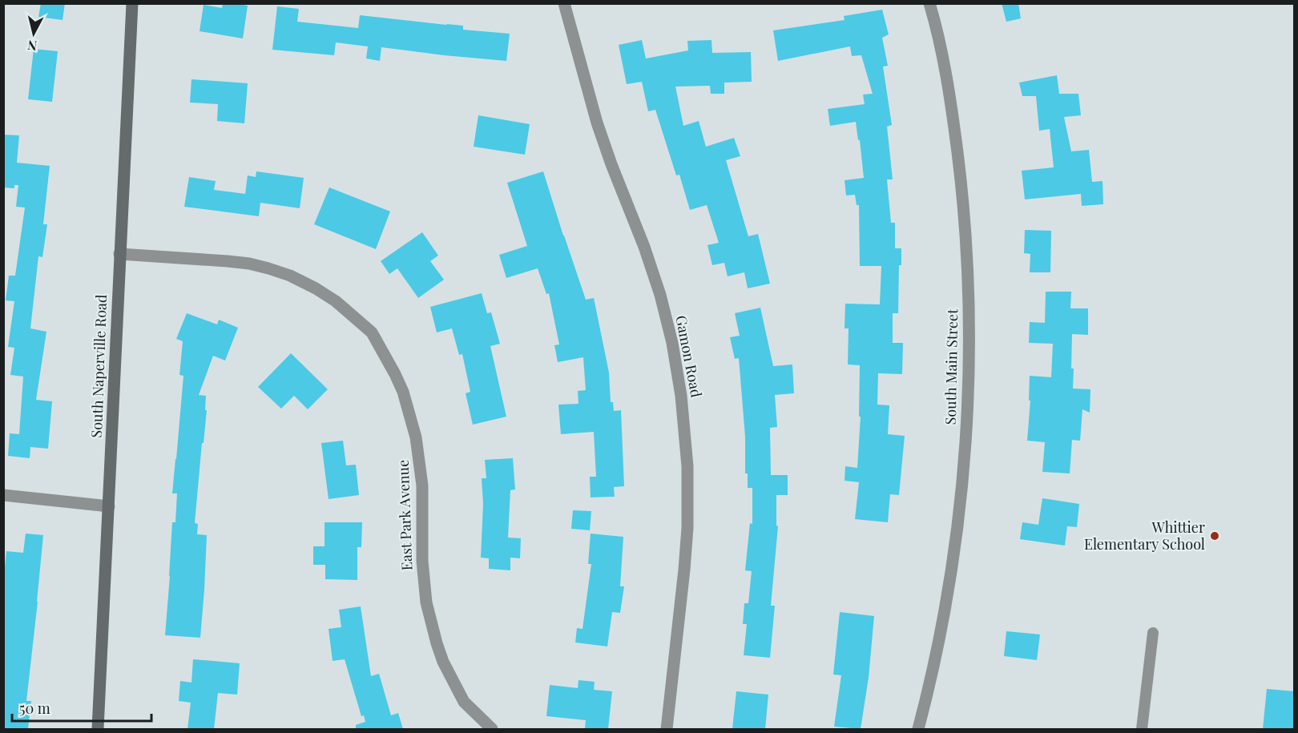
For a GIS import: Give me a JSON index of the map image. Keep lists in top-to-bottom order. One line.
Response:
{"streets":{"main road":["South Naperville Road"],"street":["Gamon Road","South Main Street","East Park Avenue"]},"crossings":[["South Naperville Road","East Park Avenue"]],"places":["Whittier Elementary School"],"scale_bar":"50 m","north":"bottom"}
